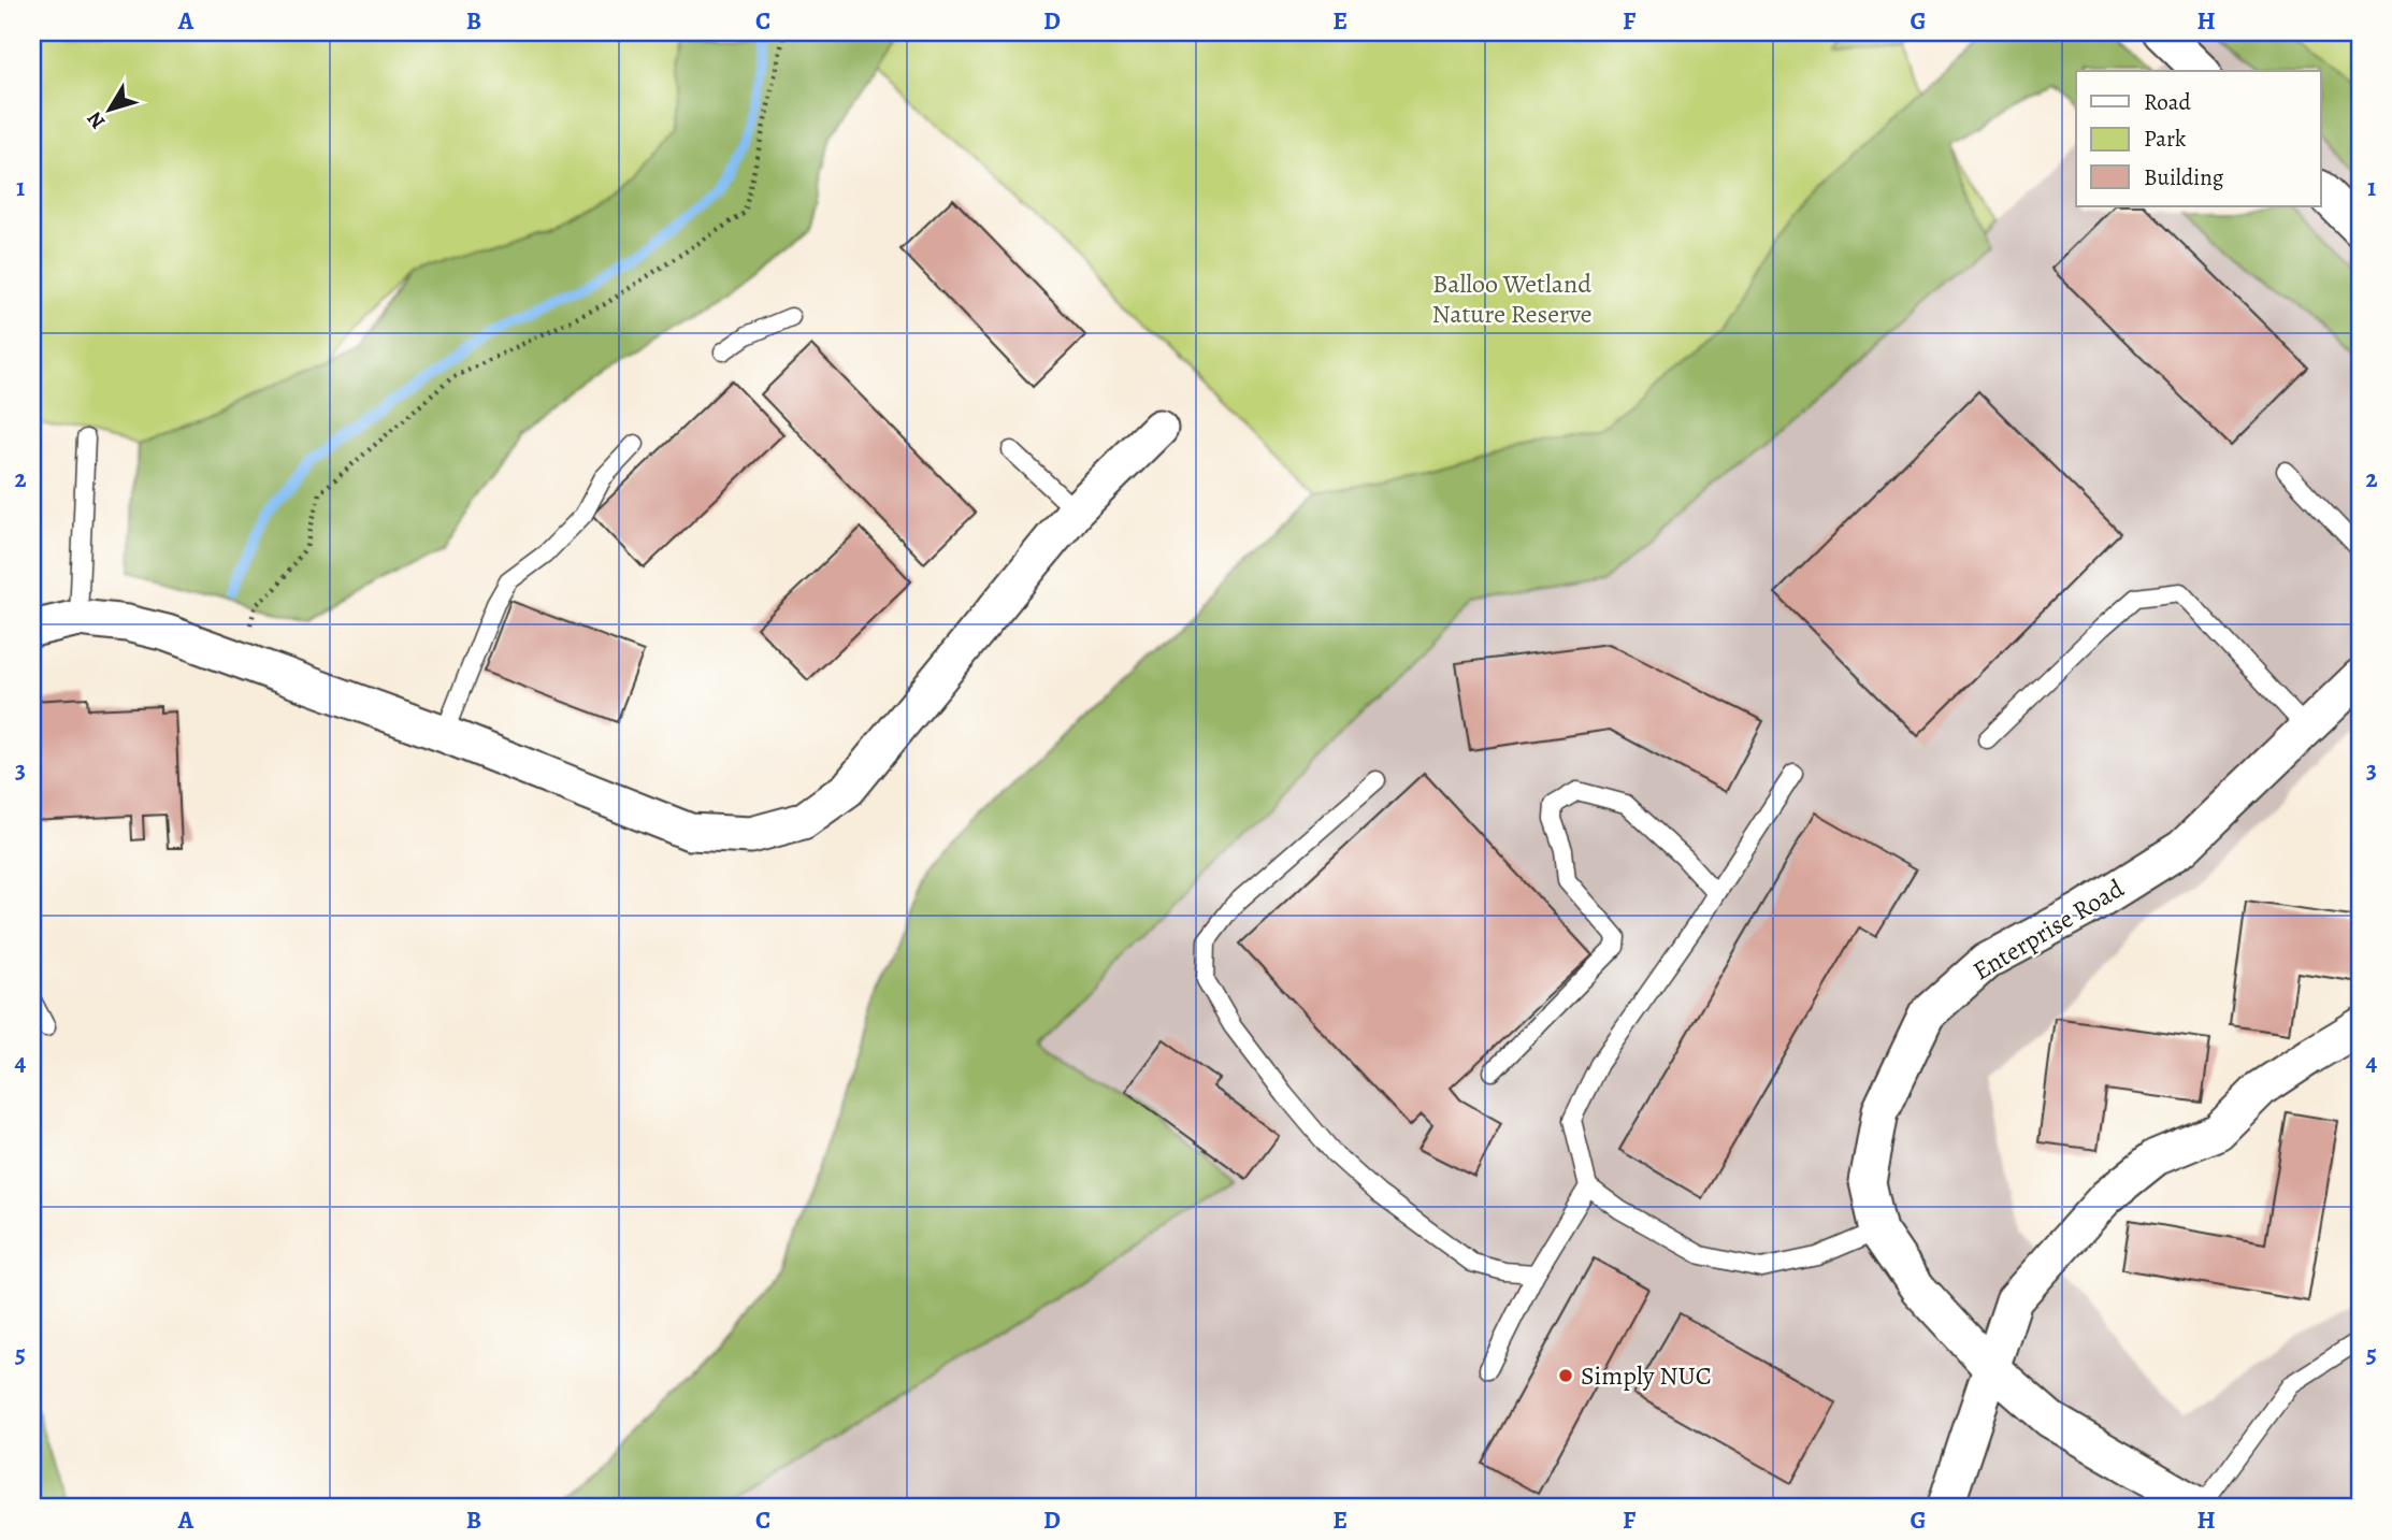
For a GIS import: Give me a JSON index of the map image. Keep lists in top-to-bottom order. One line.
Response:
{"streets":{"street":["Enterprise Road"]},"parks":["Balloo Wetland Nature Reserve"],"places":["Simply NUC"],"legend":["Road","Park","Building"],"north":"bottom left","grid":{"columns":["A","B","C","D","E","F","G","H"],"rows":["1","2","3","4","5"]}}
